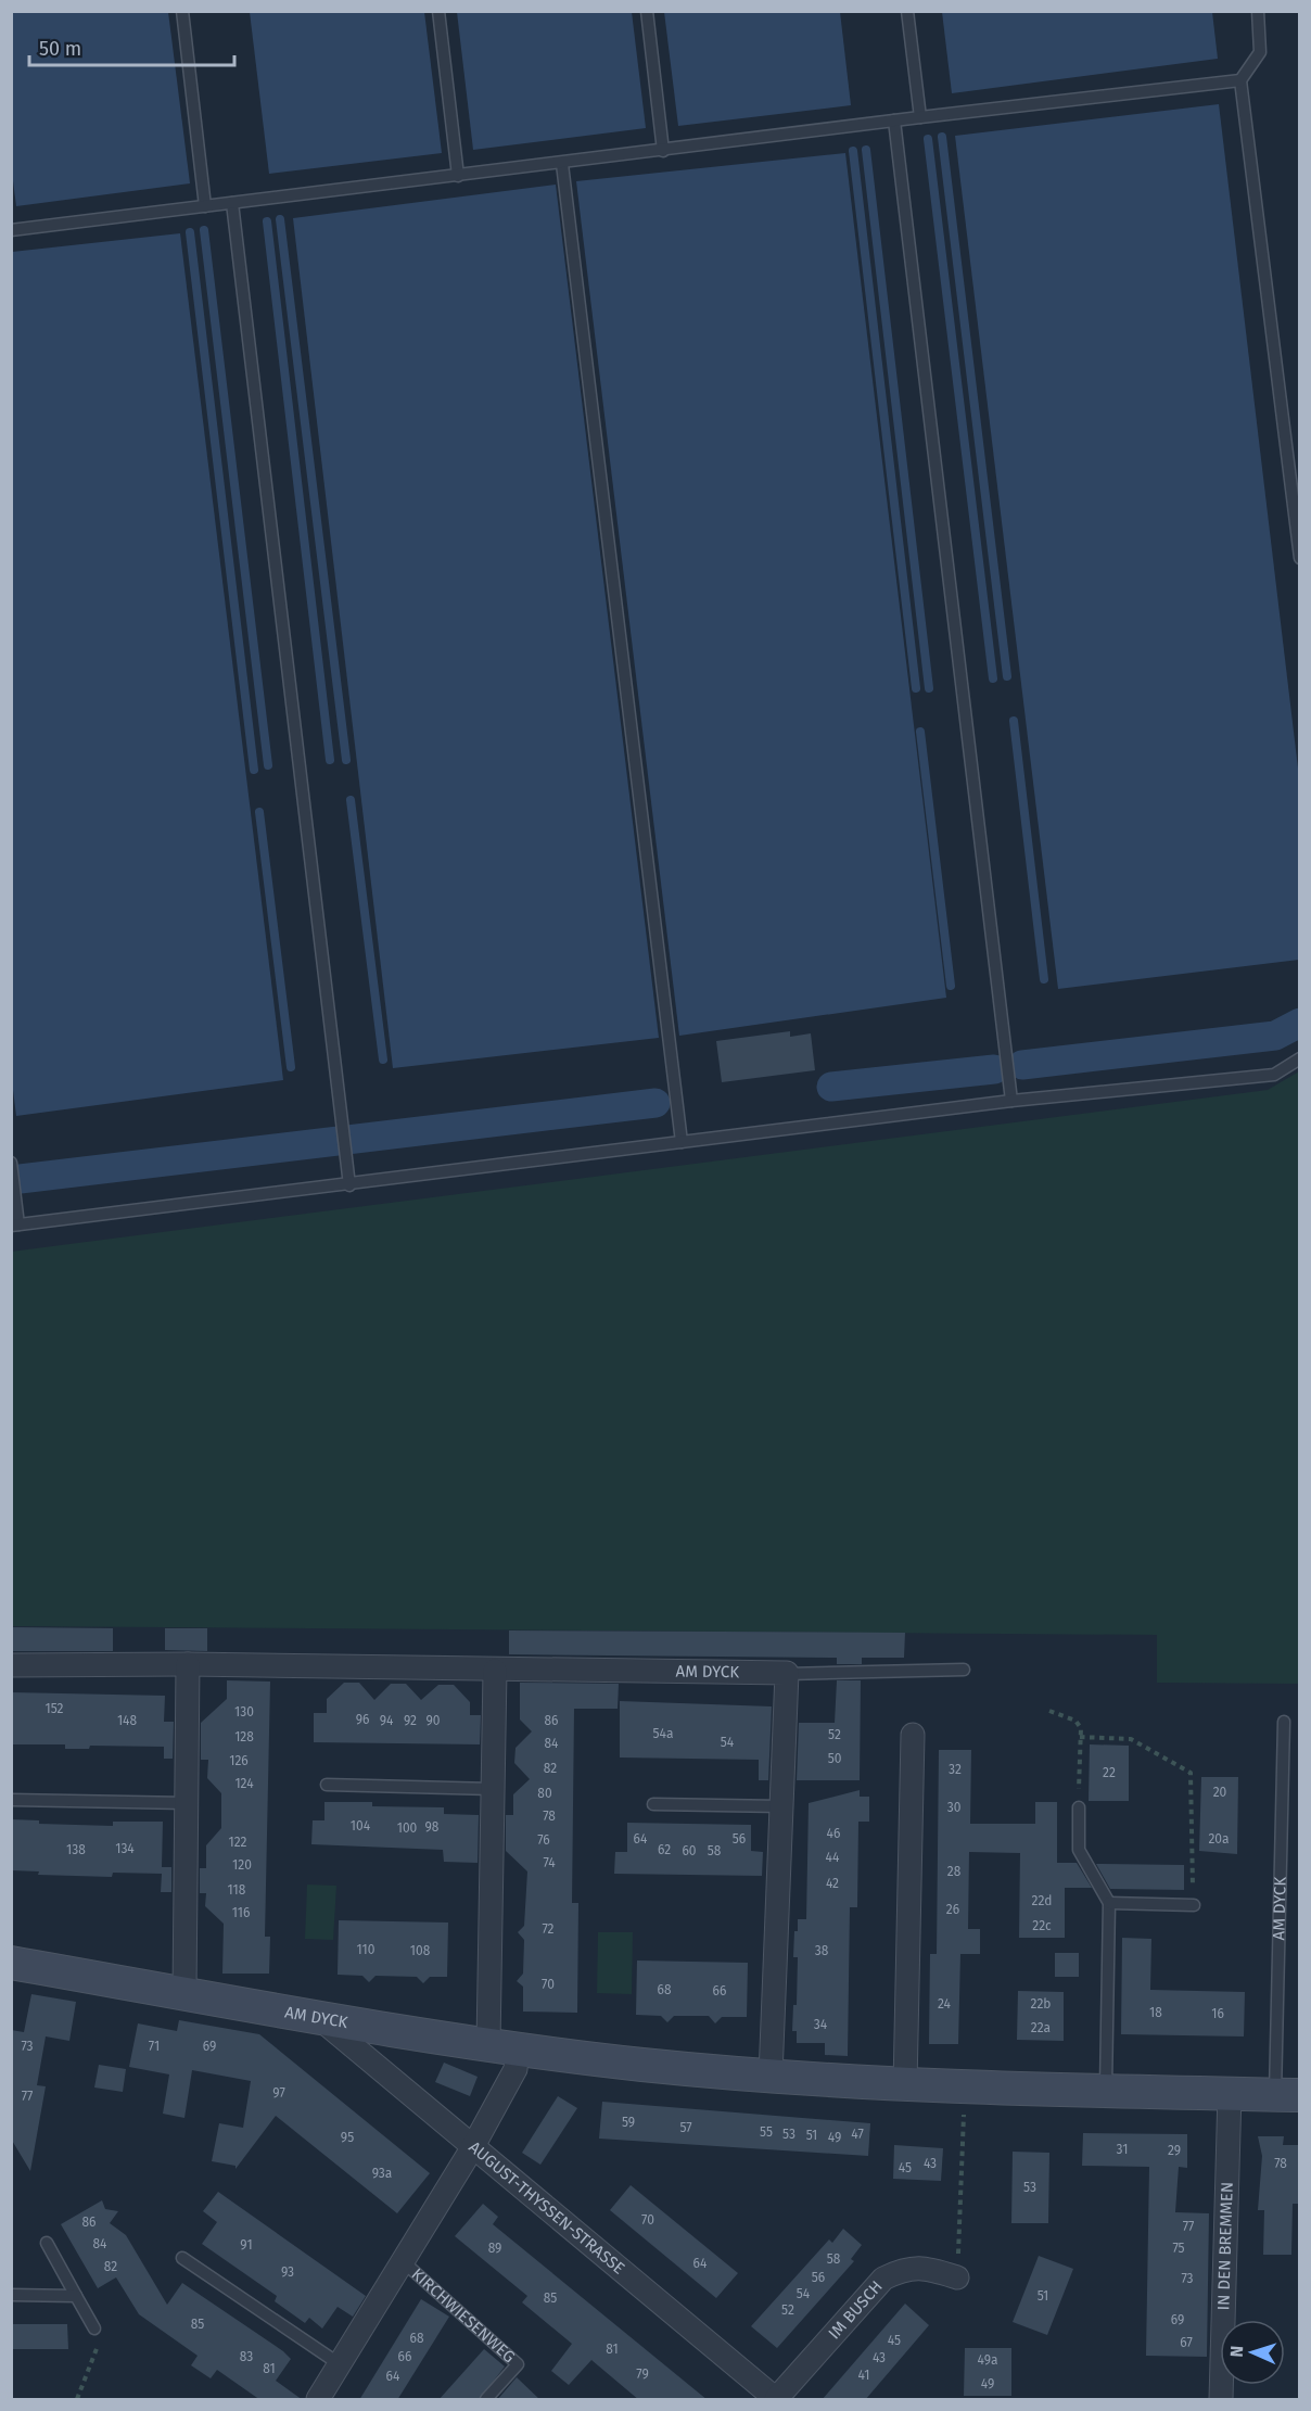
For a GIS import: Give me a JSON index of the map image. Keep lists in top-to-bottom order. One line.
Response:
{"streets":{"main road":["AM DYCK"],"street":["AUGUST-THYSSEN-STRASSE","IN DEN BREMMEN","IM BUSCH","KIRCHWIESENWEG"]},"crossings":[["AM DYCK","AUGUST-THYSSEN-STRASSE"],["AM DYCK","IN DEN BREMMEN"],["AM DYCK","KIRCHWIESENWEG"],["AUGUST-THYSSEN-STRASSE","IM BUSCH"],["AUGUST-THYSSEN-STRASSE","KIRCHWIESENWEG"]],"house_numbers":["152","130","96","148","94","92","90","86","54a","52","128","54","84","50","126","82","32","22","124","20","80","30","78","104","98","100","46","64","56","20a","76","122","134","138","62","60","58","44","74","120","28","42","118","22d","26","116","22c","72","110","108","38","70","68","66","24","22b","18","16","34","22a","73","71","69","97","77","59","57","55","53","47","51","95","49","31","29","43","78","45","93a","53","70","86","77","84","91","89","75","58","64","82","93","56","73","54","51","85","52","69","85","68","45","67","81","83","66","43","49a","81","79","41","64","49"],"scale_bar":"50 m","north":"left"}
